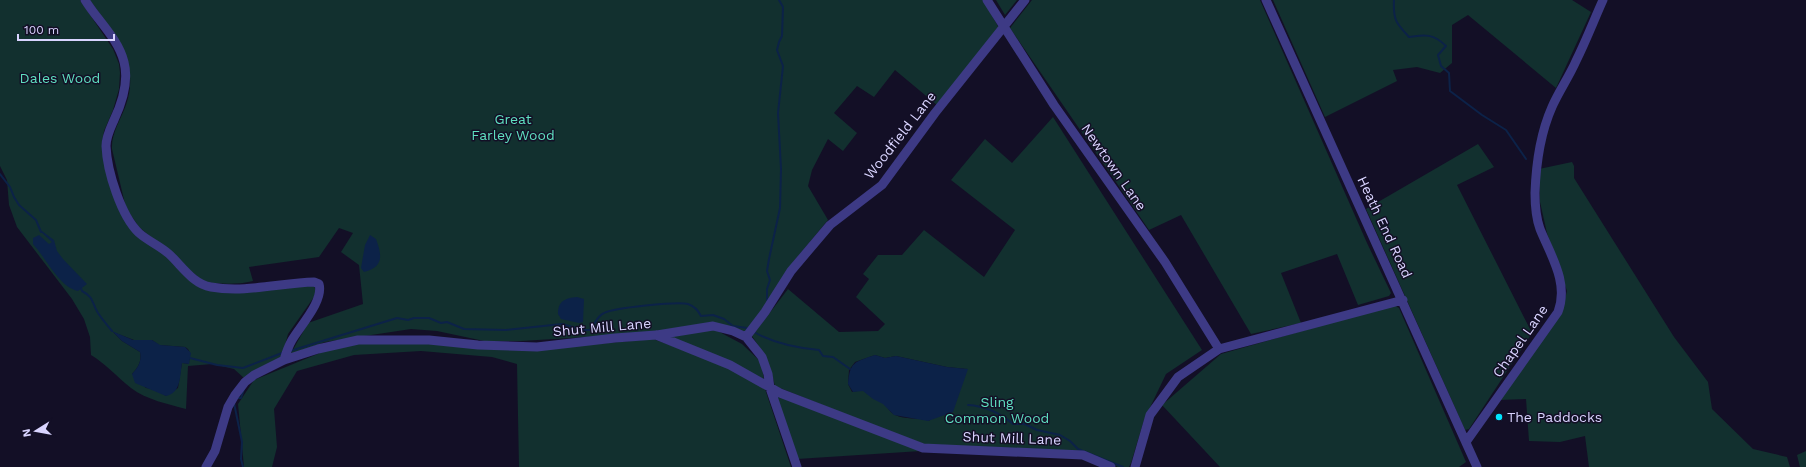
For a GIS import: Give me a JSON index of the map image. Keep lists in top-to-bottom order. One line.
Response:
{"streets":{"street":["Woodfield Lane","Newtown Lane","Heath End Road","Shut Mill Lane","Chapel Lane"]},"crossings":[["Woodfield Lane","Newtown Lane"],["Heath End Road","Chapel Lane"]],"parks":["Dales Wood","Great Farley Wood","Sling Common Wood"],"places":["The Paddocks"],"scale_bar":"100 m","north":"left"}
